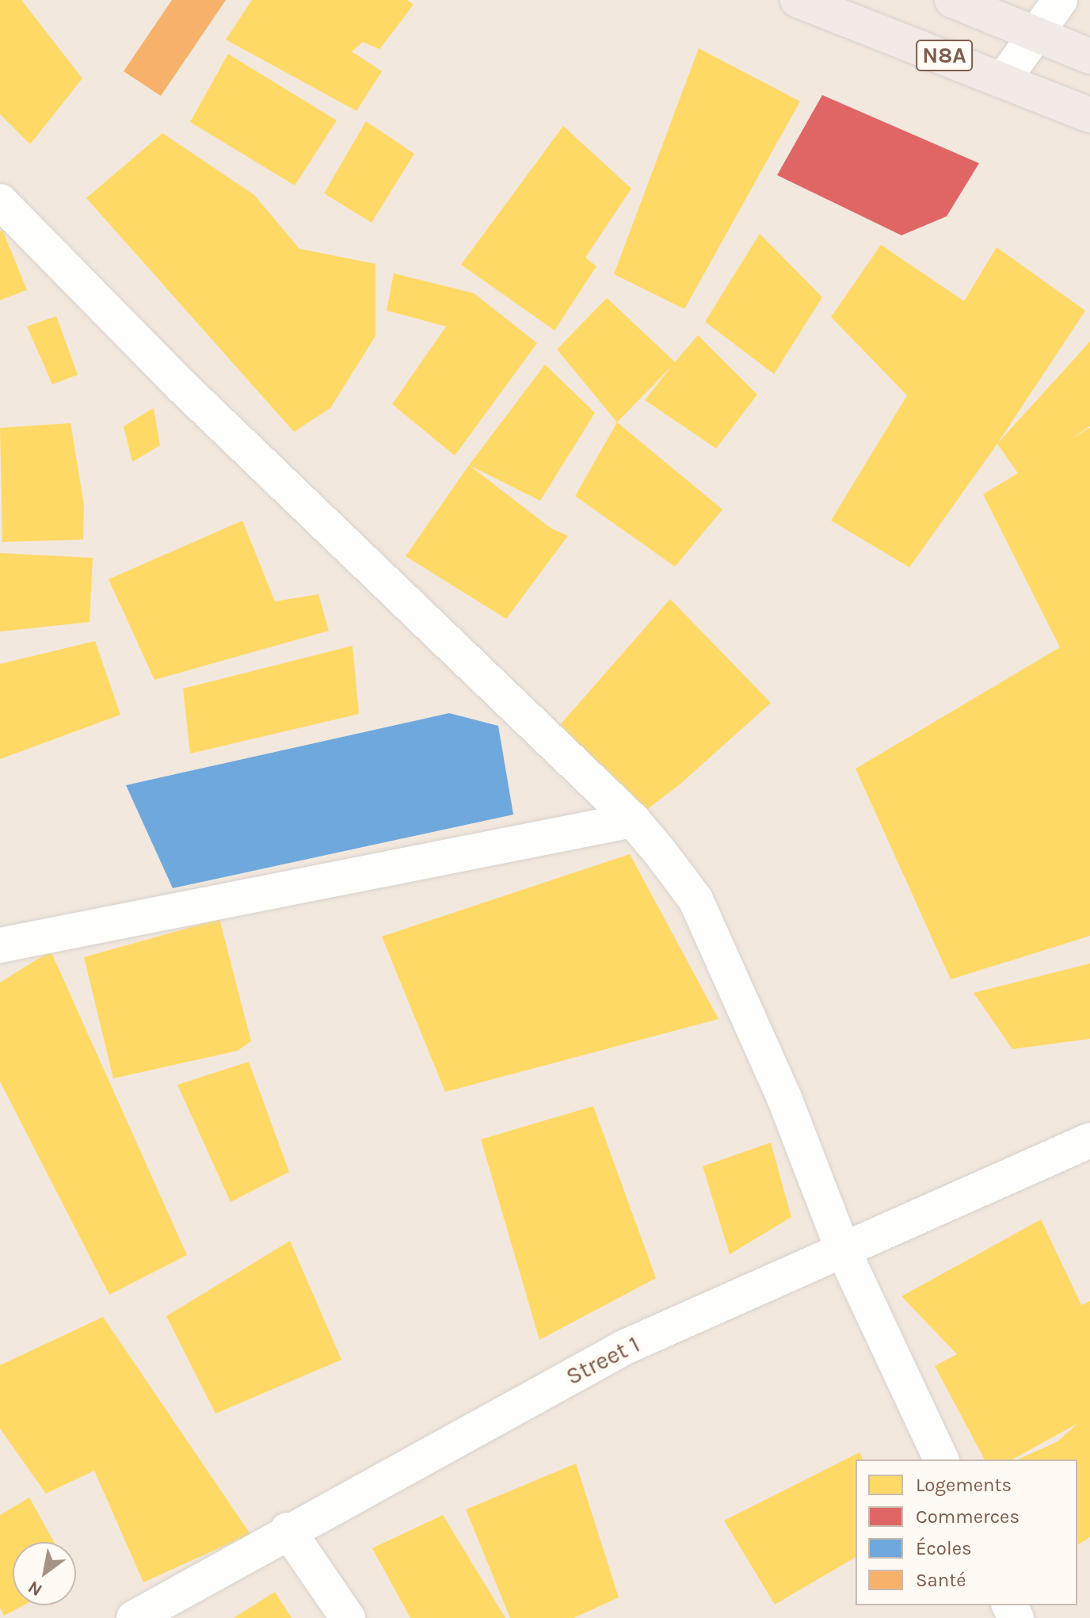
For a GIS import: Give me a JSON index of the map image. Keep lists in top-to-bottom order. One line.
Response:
{"streets":{"highway":["N8A"],"street":["Street 1"]},"legend":["Logements","Commerces","Écoles","Santé"],"north":"bottom left"}
